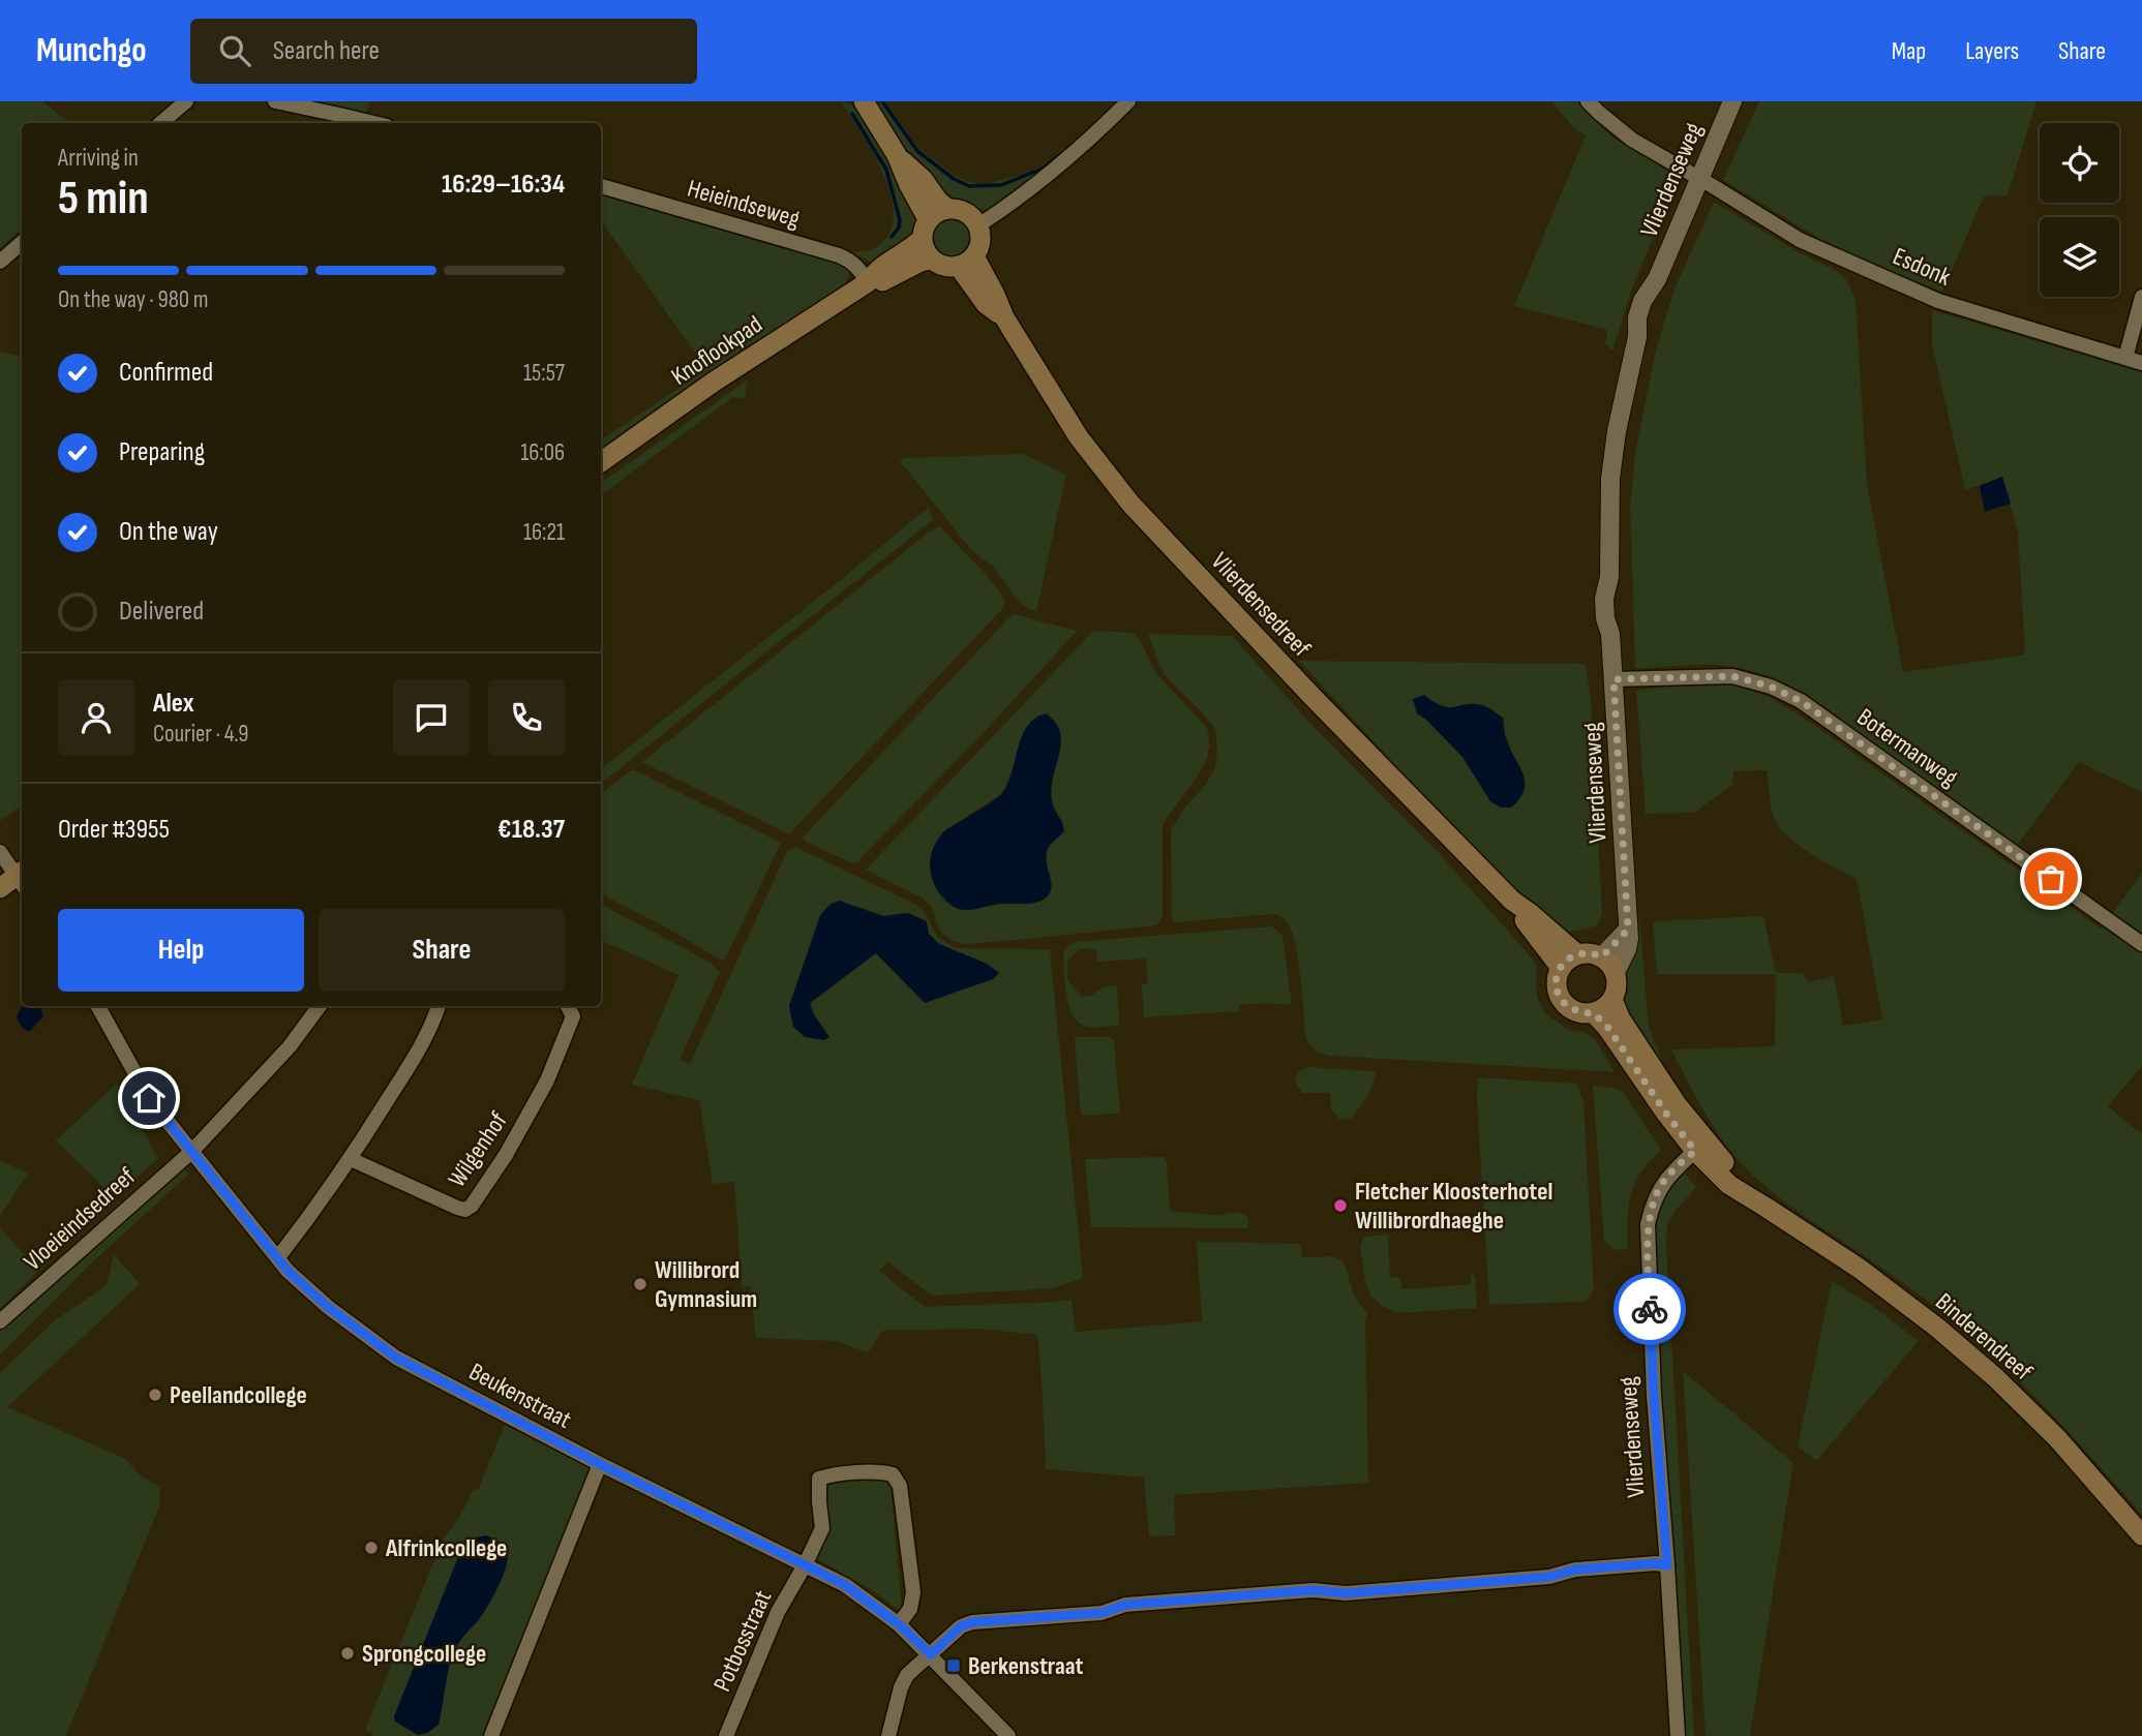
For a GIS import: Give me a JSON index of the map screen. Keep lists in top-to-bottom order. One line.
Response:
{"streets":{"main road":["Knoflookpad","Vlierdensedreef","Binderendreef"],"street":["Vlierdenseweg","Heieindseweg","Esdonk","Botermanweg","Wilgenhof","Vloeieindsedreef","Beukenstraat","Potbosstraat"]},"crossings":[["Vlierdenseweg","Esdonk"],["Vlierdenseweg","Vlierdensedreef"],["Vlierdenseweg","Botermanweg"],["Vlierdenseweg","Binderendreef"],["Heieindseweg","Knoflookpad"],["Knoflookpad","Vlierdensedreef"],["Vloeieindsedreef","Beukenstraat"],["Beukenstraat","Potbosstraat"]],"places":{"other":["Fletcher Kloosterhotel Willibrordhaeghe","Willibrord Gymnasium","Peellandcollege","Alfrinkcollege","Sprongcollege"],"transit":["Berkenstraat"]},"page":{"header":"Munchgo","search":"Search here","nav":["Map","Layers","Share"],"heading":["5 min","Arriving in","16:29–16:34"],"panel":["Alex","Courier · 4.9","Order #3955","€18.37"],"bar":"On the way · 980 m","list":[["Confirmed","15:57"],["Preparing","16:06"],["On the way","16:21"],"Delivered"],"buttons":["Help","Share"]}}
